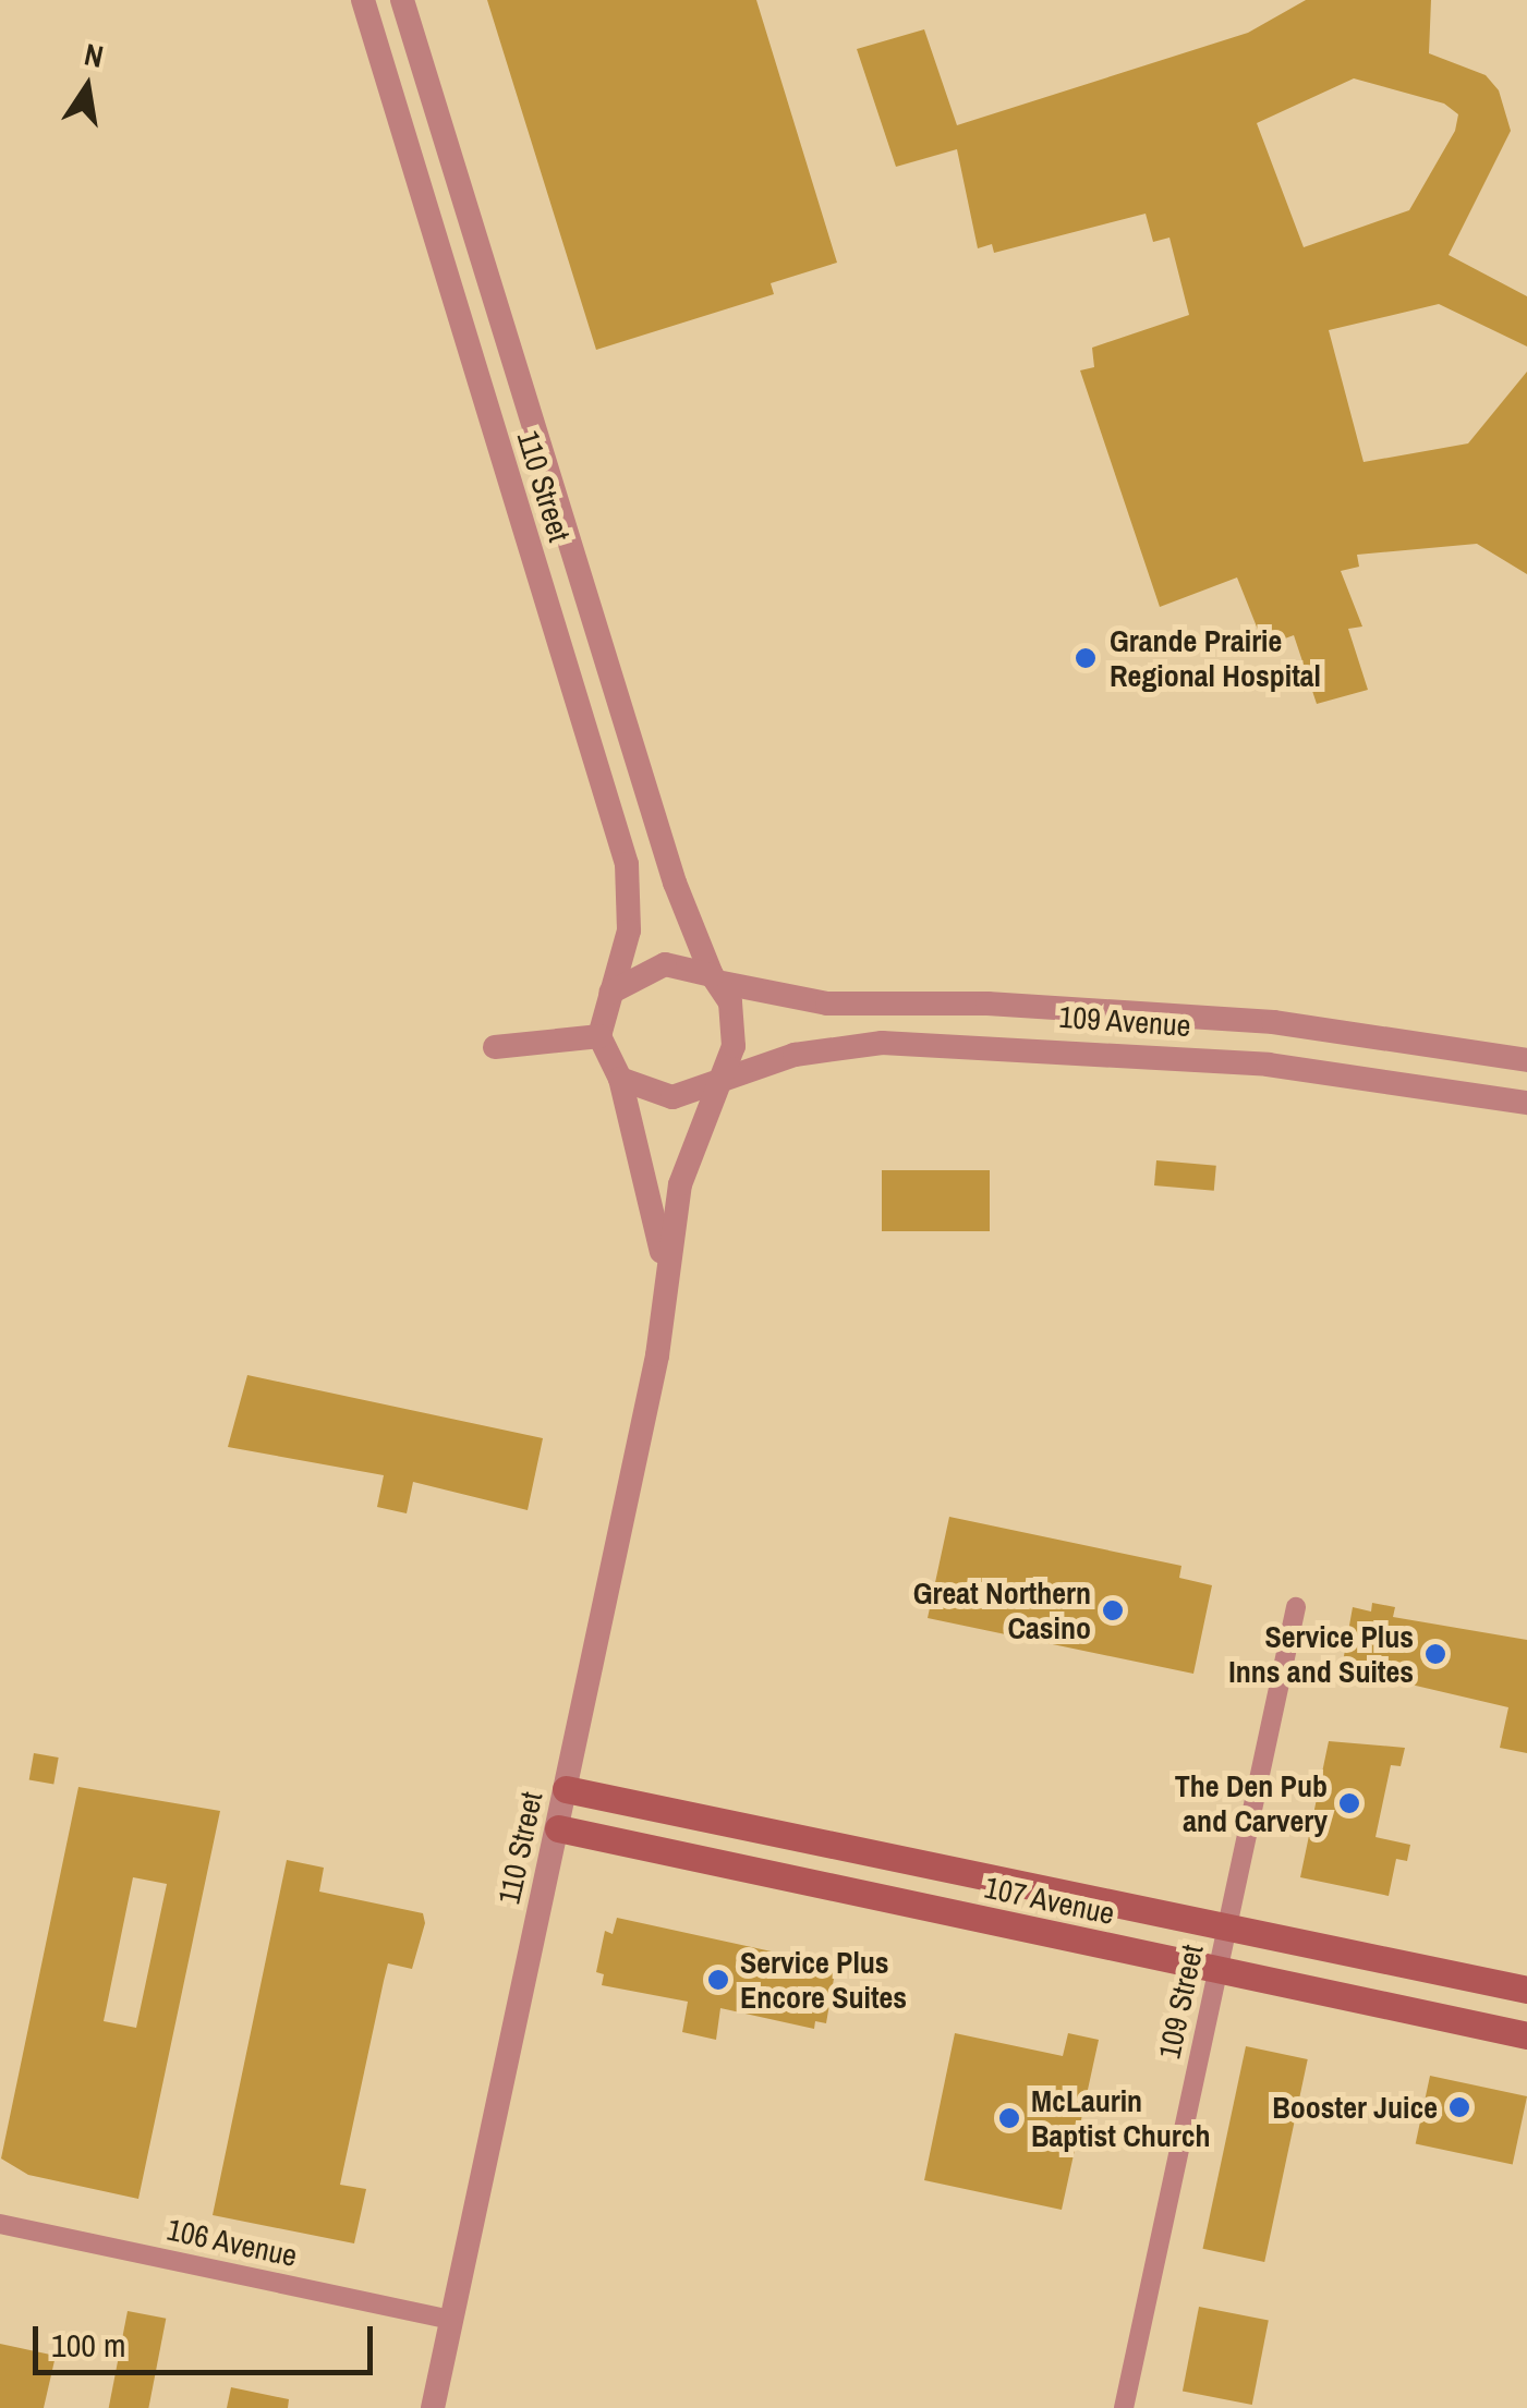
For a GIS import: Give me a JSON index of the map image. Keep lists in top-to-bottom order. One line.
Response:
{"streets":{"main road":["107 Avenue"],"street":["110 Street","109 Avenue","109 Street","106 Avenue"]},"crossings":[["110 Street","109 Avenue"],["110 Street","107 Avenue"],["110 Street","106 Avenue"],["107 Avenue","109 Street"]],"places":["Grande Prairie Regional Hospital","Great Northern Casino","Service Plus Inns and Suites","The Den Pub and Carvery","Service Plus Encore Suites","Booster Juice","McLaurin Baptist Church"],"scale_bar":"100 m","north":"top"}
